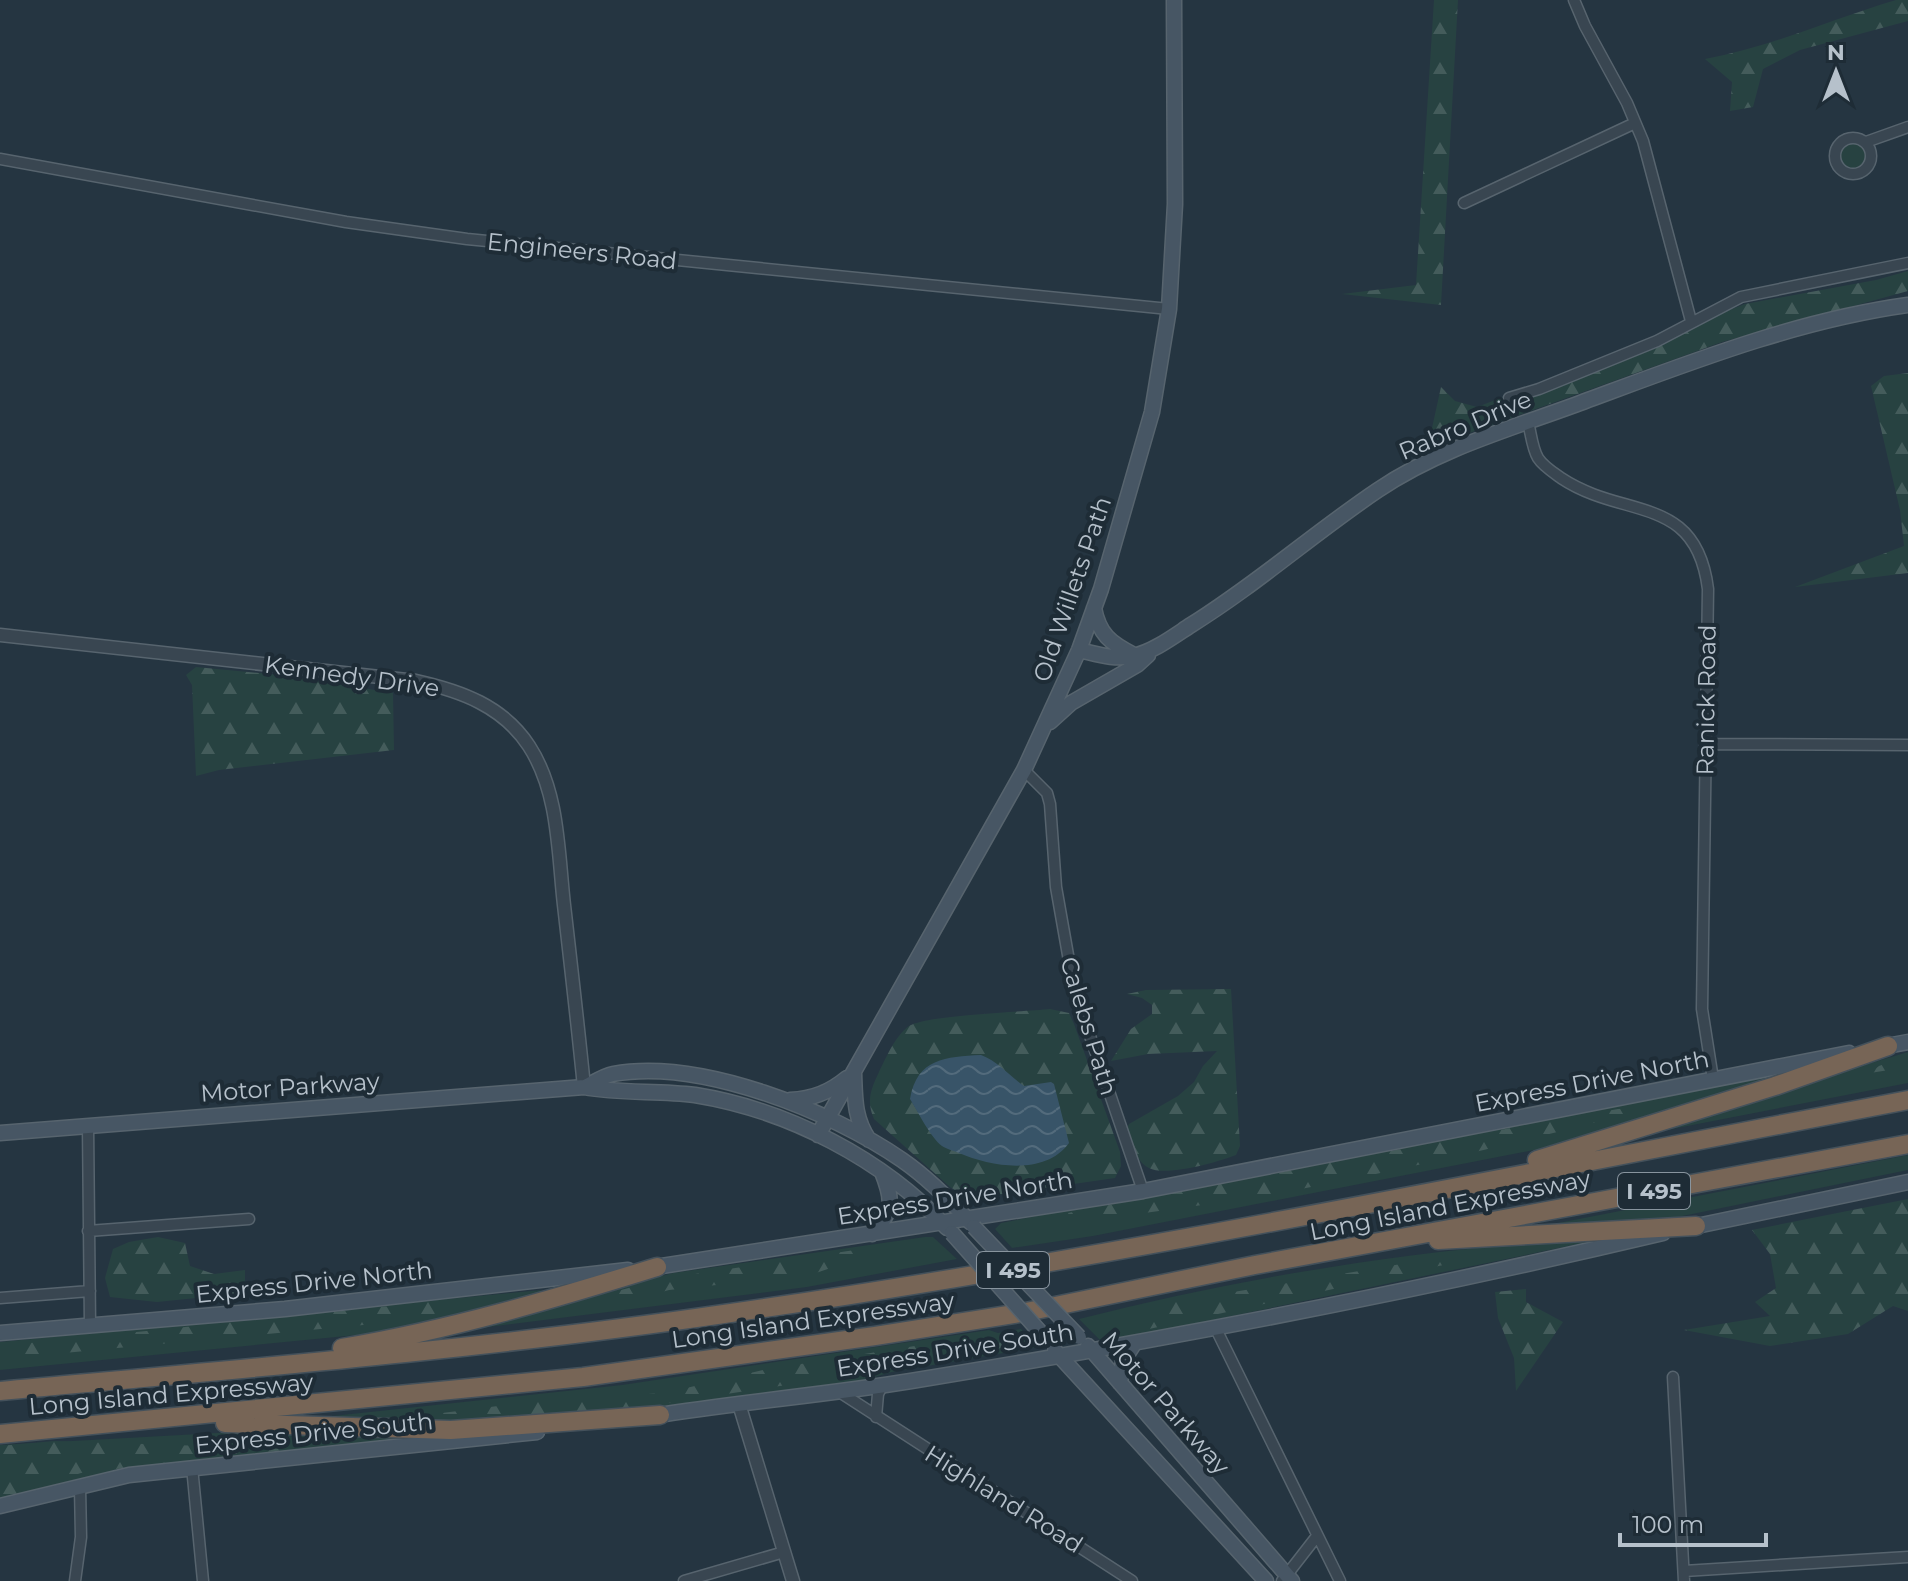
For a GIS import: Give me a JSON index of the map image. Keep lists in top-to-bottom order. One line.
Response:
{"streets":{"highway":["I 495","Long Island Expressway"],"main road":["Rabro Drive","Old Willets Path","Express Drive North","Motor Parkway","Express Drive South"],"street":["Engineers Road","Kennedy Drive","Ranick Road","Calebs Path","Highland Road"]},"crossings":[["Engineers Road","Old Willets Path"],["Rabro Drive","Old Willets Path"],["Rabro Drive","Ranick Road"],["Old Willets Path","Calebs Path"],["Old Willets Path","Motor Parkway"],["Kennedy Drive","Motor Parkway"],["Ranick Road","Express Drive North"],["Calebs Path","Express Drive North"],["Express Drive North","Motor Parkway"],["Motor Parkway","Express Drive South"],["Express Drive South","Highland Road"]],"scale_bar":"100 m","north":"top"}
